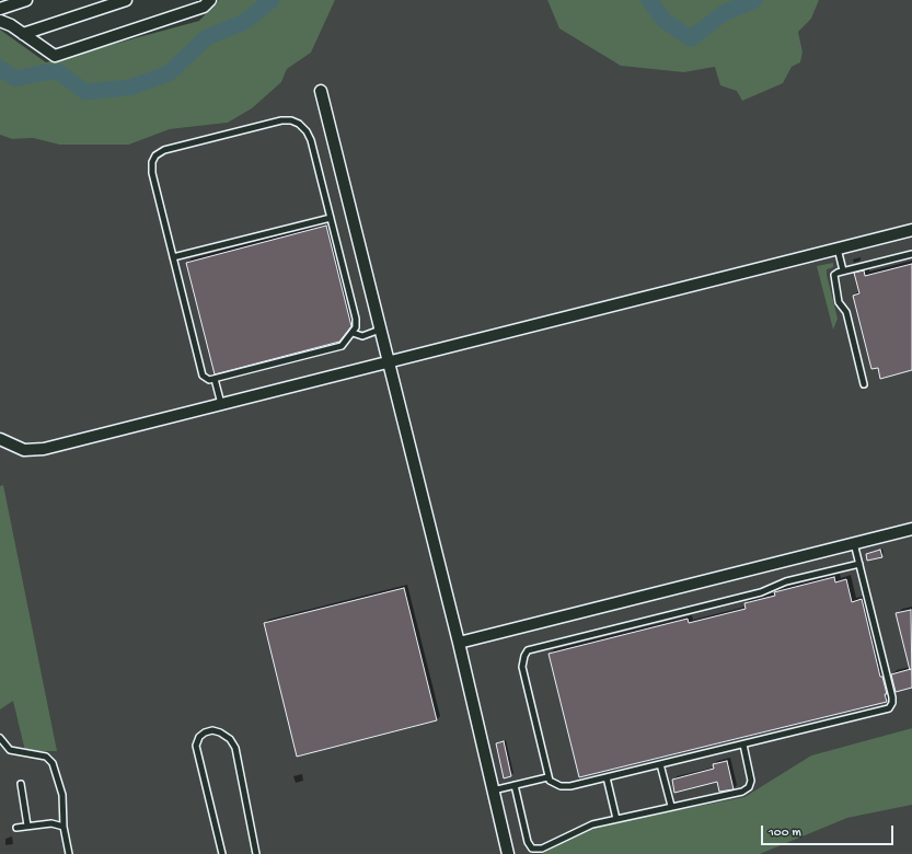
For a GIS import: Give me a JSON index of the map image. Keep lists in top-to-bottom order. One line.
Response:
{"scale_bar":"100 m"}
